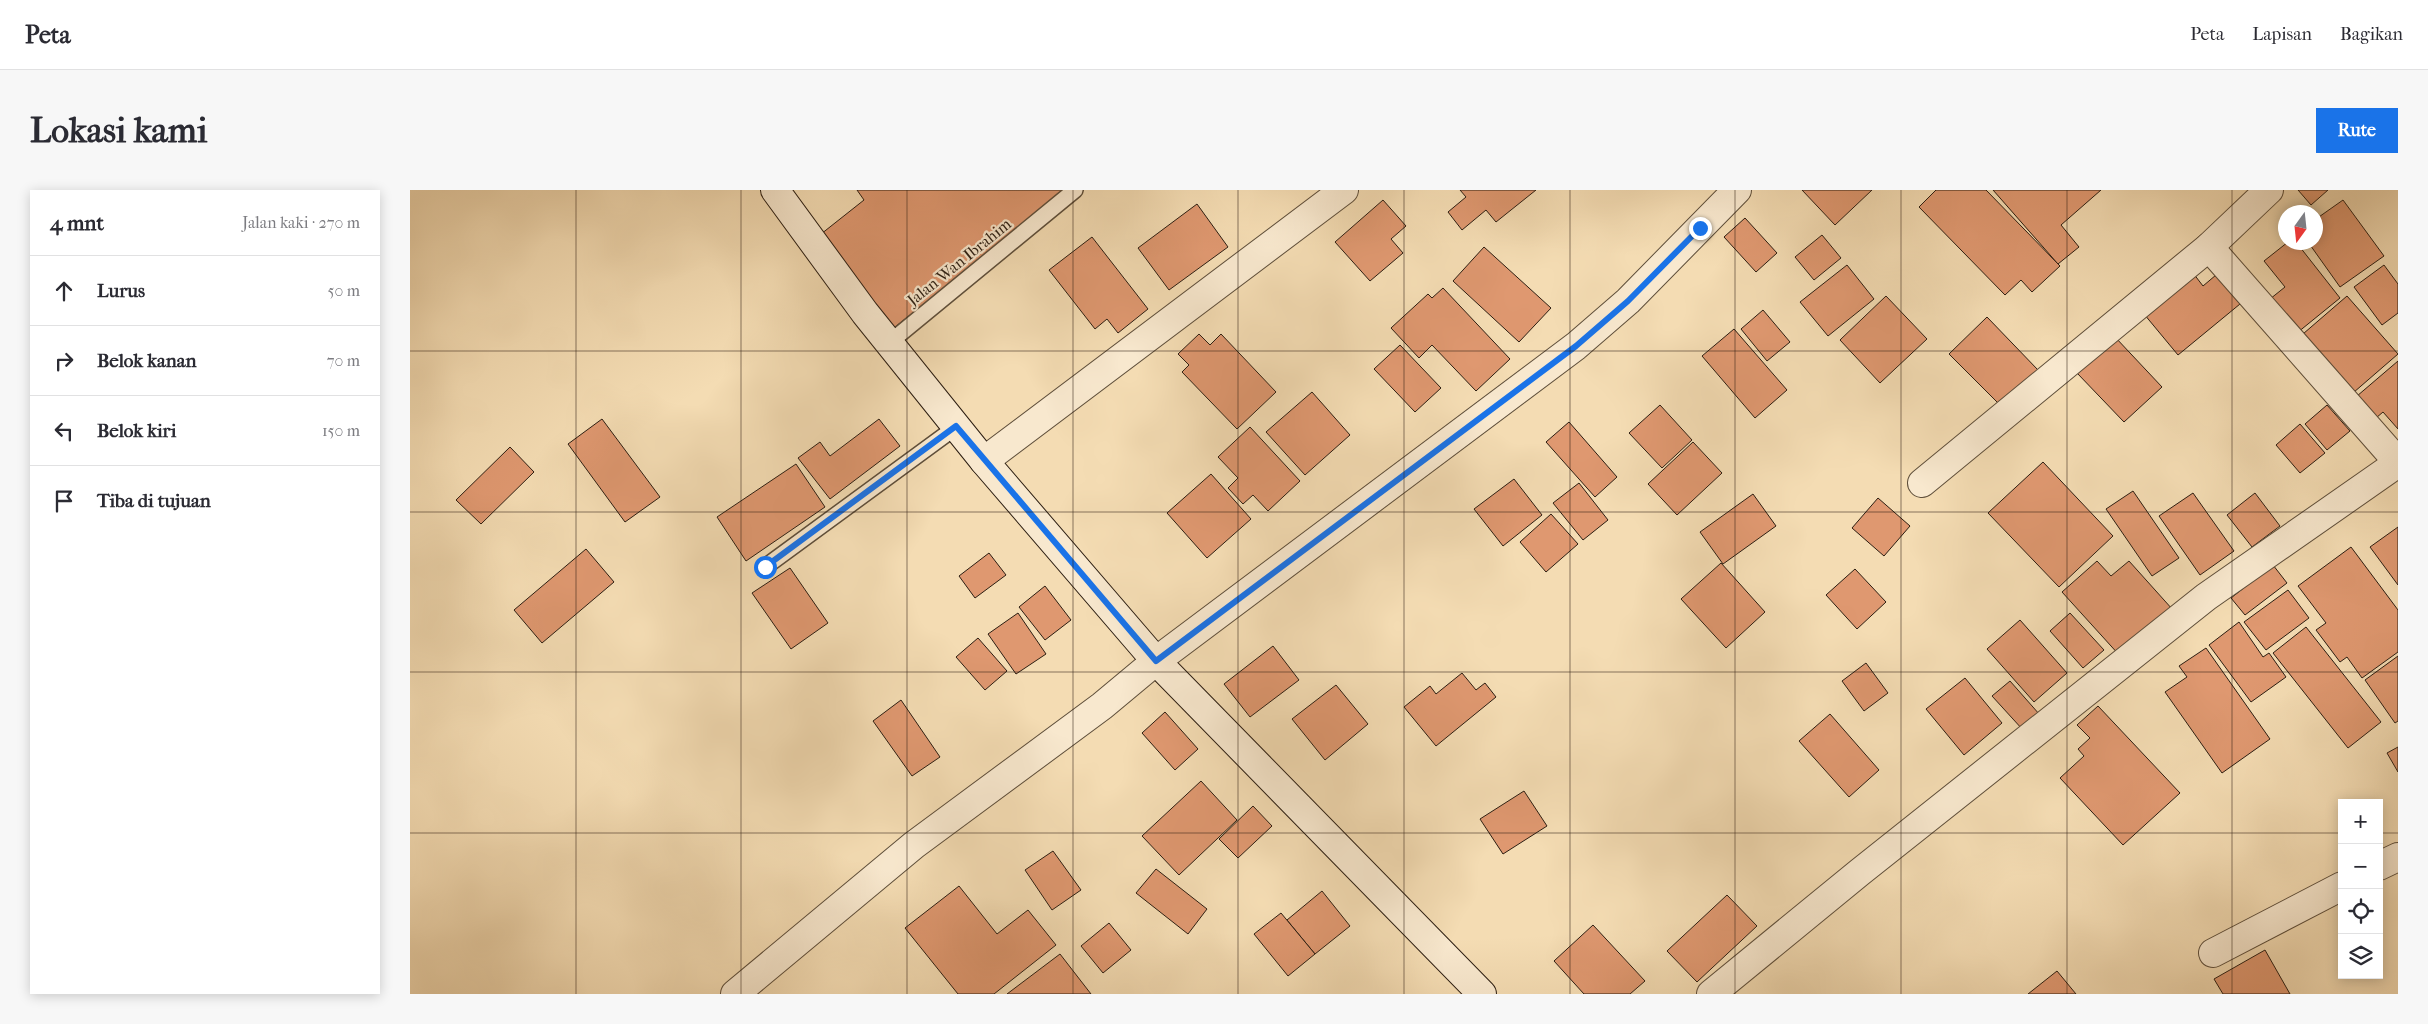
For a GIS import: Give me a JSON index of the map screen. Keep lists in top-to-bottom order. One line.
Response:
{"streets":{"lane":["Jalan Wan Ibrahim"]},"north":"bottom","page":{"header":"Peta","nav":["Peta","Lapisan","Bagikan"],"buttons":"Rute","title":"Lokasi kami","heading":["4 mnt","Jalan kaki · 270 m"],"list":[["Lurus","50 m"],["Belok kanan","70 m"],["Belok kiri","150 m"],"Tiba di tujuan"],"map_buttons":["+","−"]}}
